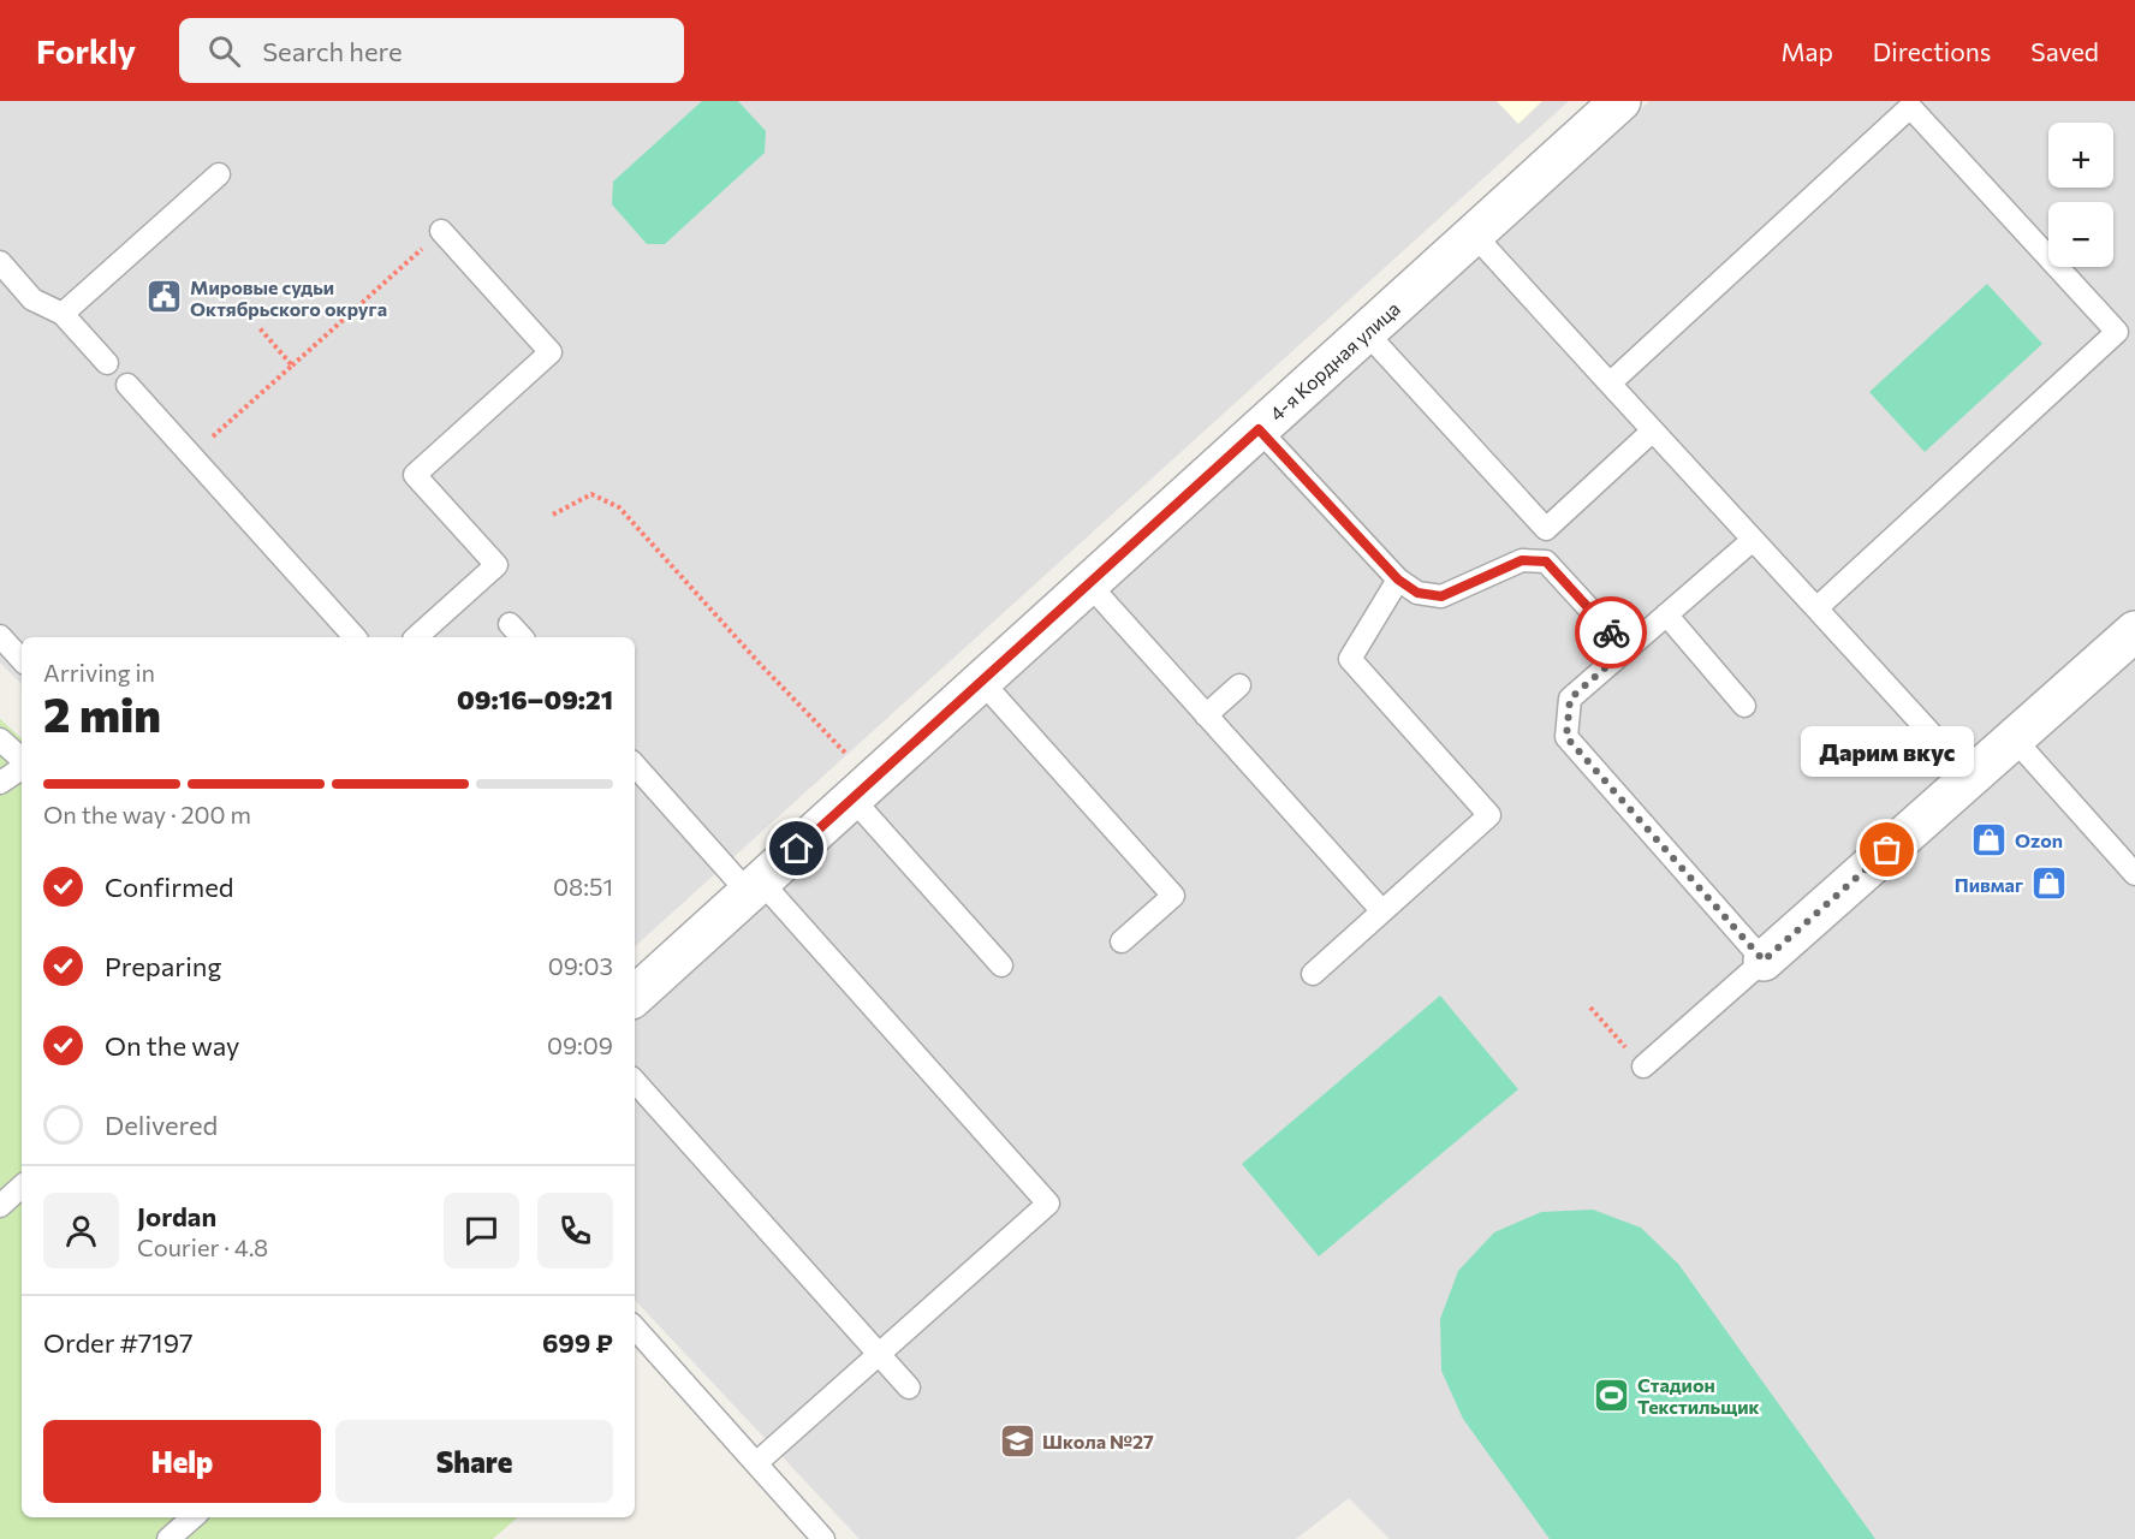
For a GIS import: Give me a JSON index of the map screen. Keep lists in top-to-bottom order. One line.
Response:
{"streets":{"street":["4-я Кордная улица"]},"places":{"public building":["Мировые судьи Октябрьского округа"],"shop":["Ozon","Пивмаг"],"other":["Дарим вкус"],"sports":["Стадион Текстильщик"],"school or university":["Школа №27"]},"page":{"header":"Forkly","search":"Search here","nav":["Map","Directions","Saved"],"map_buttons":["+","−"],"heading":["2 min","Arriving in","09:16–09:21"],"panel":["Jordan","Courier · 4.8","Order #7197","699 ₽"],"bubble":"Дарим вкус","bar":"On the way · 200 m","list":[["Confirmed","08:51"],["Preparing","09:03"],["On the way","09:09"],"Delivered"],"buttons":["Help","Share"]}}
